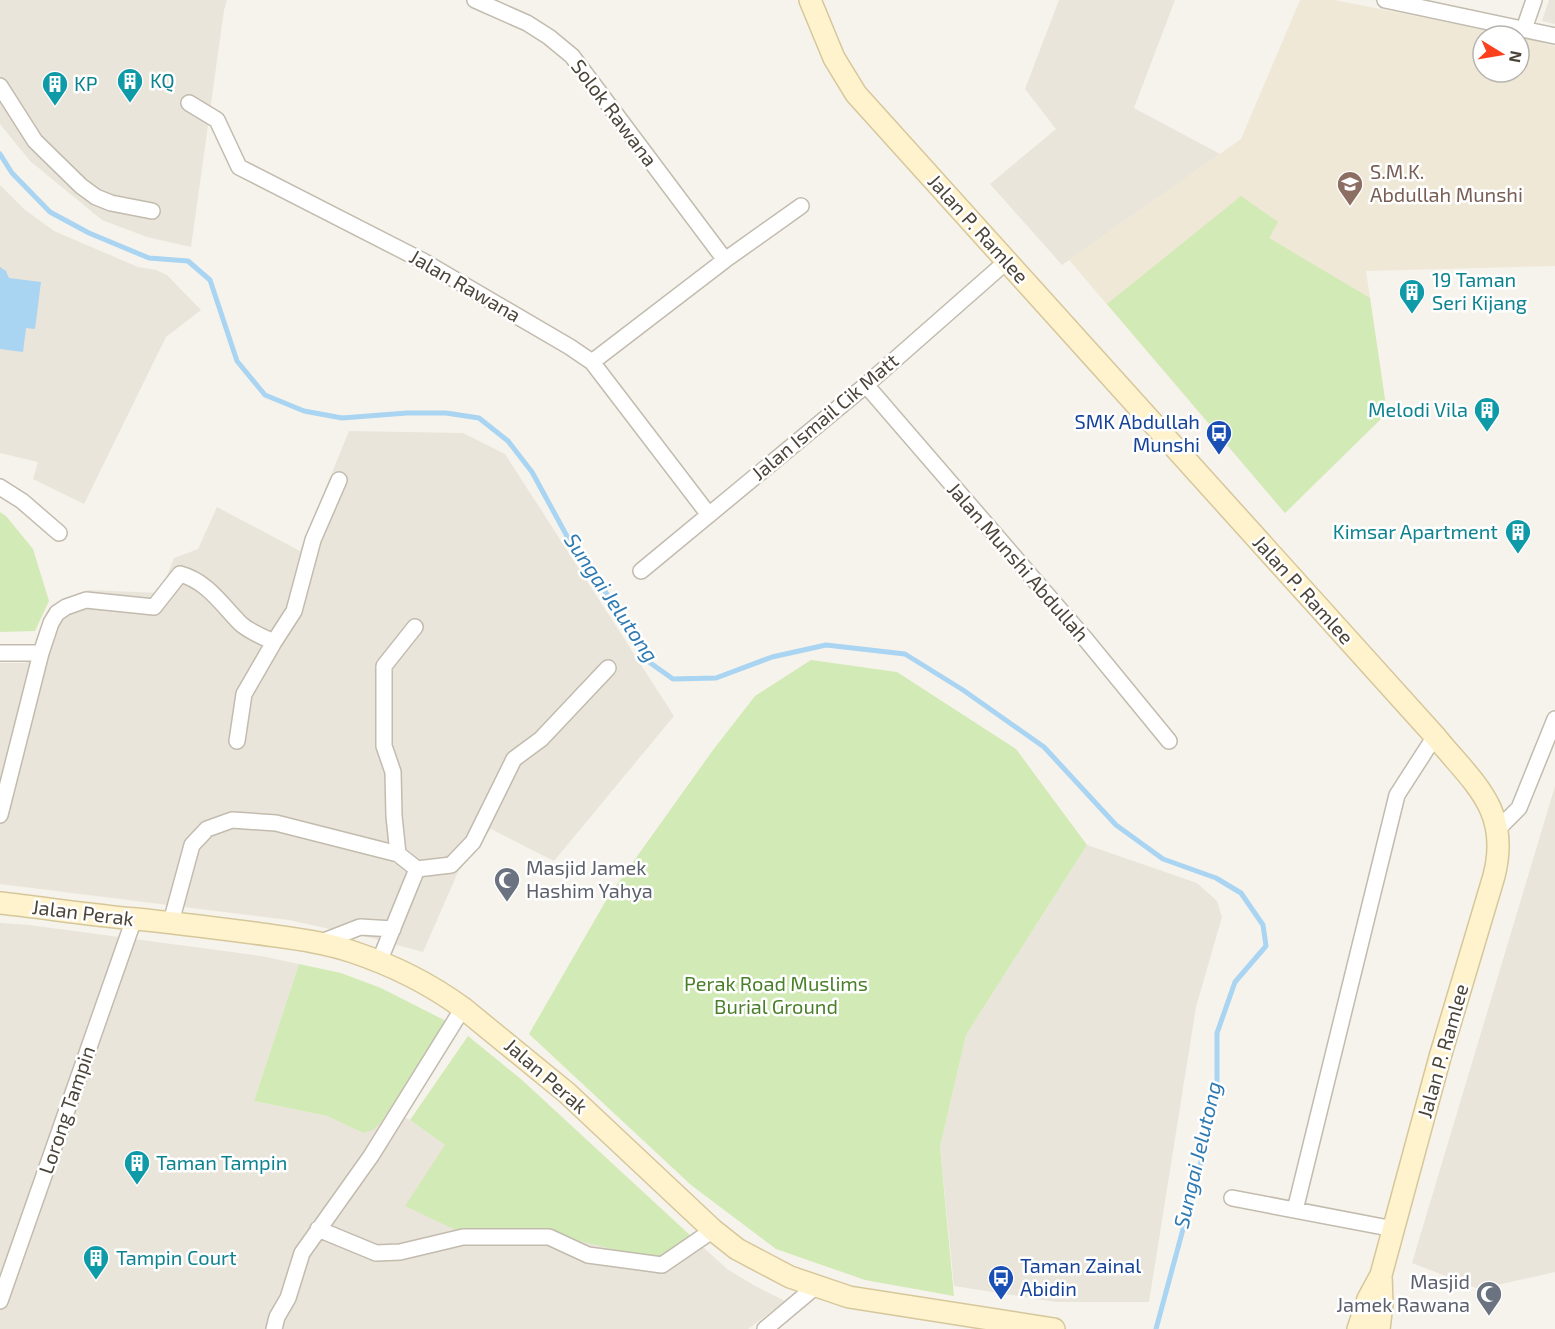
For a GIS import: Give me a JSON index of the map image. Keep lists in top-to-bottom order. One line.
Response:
{"streets":{"street":["Solok Rawana","Jalan P. Ramlee","Jalan Rawana","Jalan Ismail Cik Matt","Jalan Munshi Abdullah","Jalan Perak","Lorong Tampin"]},"crossings":[["Jalan P. Ramlee","Jalan Ismail Cik Matt"],["Jalan Rawana","Jalan Ismail Cik Matt"],["Jalan Ismail Cik Matt","Jalan Munshi Abdullah"],["Jalan Perak","Lorong Tampin"]],"water":["Sungai Jelutong"],"parks":["Perak Road Muslims Burial Ground"],"places":{"building":["KQ","KP","19 Taman Seri Kijang","Melodi Vila","Kimsar Apartment","Taman Tampin","Tampin Court"],"school or university":["S.M.K. Abdullah Munshi"],"bus stop":["SMK Abdullah Munshi","Taman Zainal Abidin"],"mosque":["Masjid Jamek Hashim Yahya","Masjid Jamek Rawana"]},"north":"right"}
